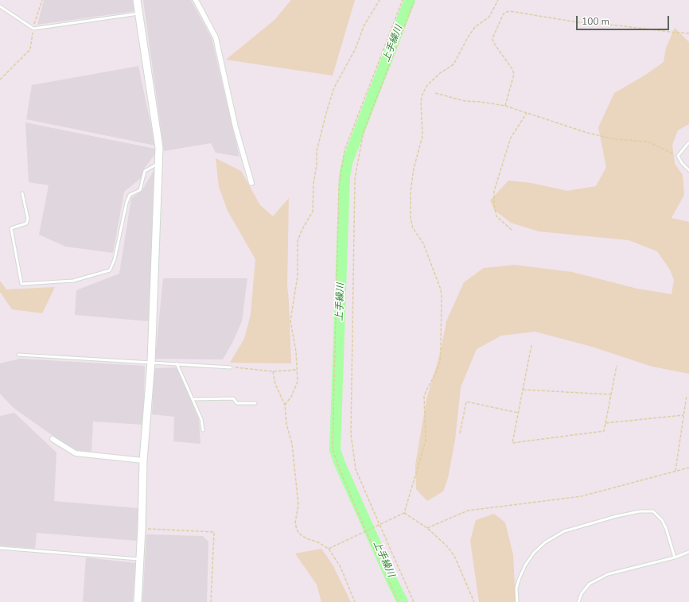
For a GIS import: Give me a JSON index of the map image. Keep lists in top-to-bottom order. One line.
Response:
{"water":["上手繰川"],"scale_bar":"100 m"}
